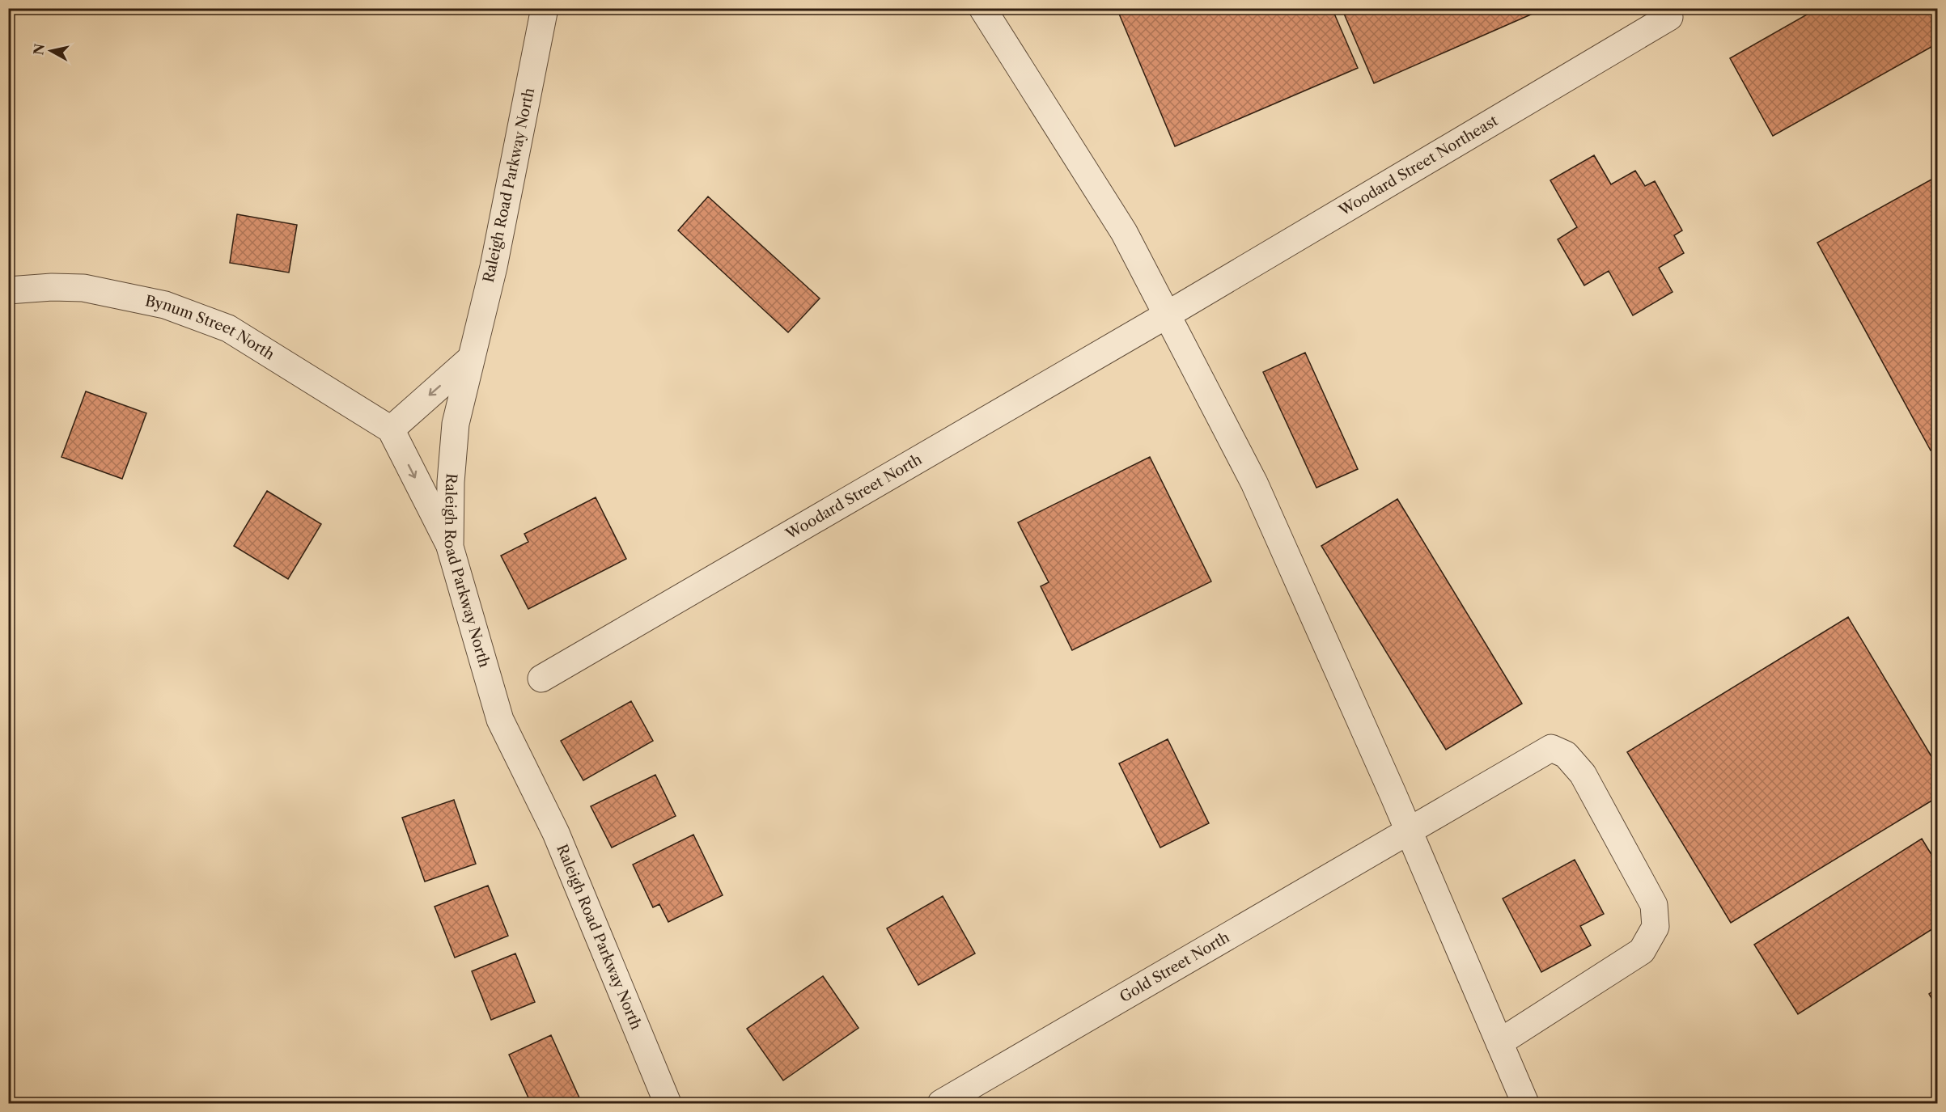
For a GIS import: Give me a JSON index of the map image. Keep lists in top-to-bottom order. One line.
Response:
{"streets":{"street":["Woodard Street Northeast","Raleigh Road Parkway North","Bynum Street North","Woodard Street North","Gold Street North"]},"crossings":[["Woodard Street Northeast","Woodard Street North"]],"north":"left"}
